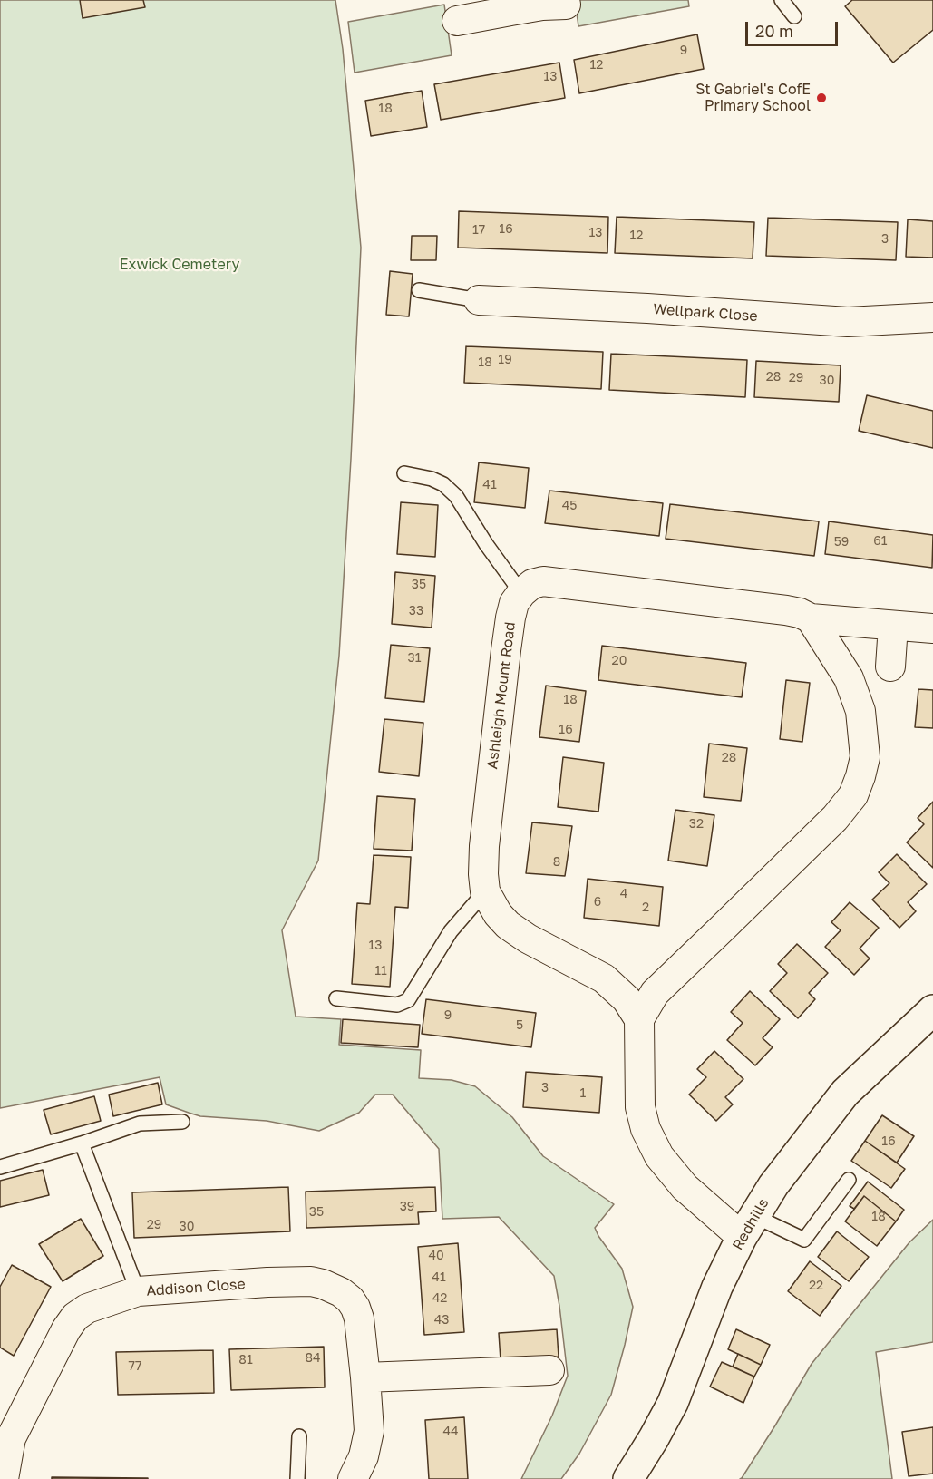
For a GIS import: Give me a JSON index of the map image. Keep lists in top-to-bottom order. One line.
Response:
{"streets":{"street":["Wellpark Close","Ashleigh Mount Road","Redhills","Addison Close"]},"parks":["Exwick Cemetery"],"places":["St Gabriel's CofE Primary School"],"house_numbers":["9","12","13","18","16","17","13","12","3","19","18","28","29","30","41","45","61","59","35","33","31","20","18","16","28","32","8","4","6","2","13","11","9","5","3","1","16","39","35","18","29","30","40","41","22","42","43","84","81","77","44"],"scale_bar":"20 m"}
